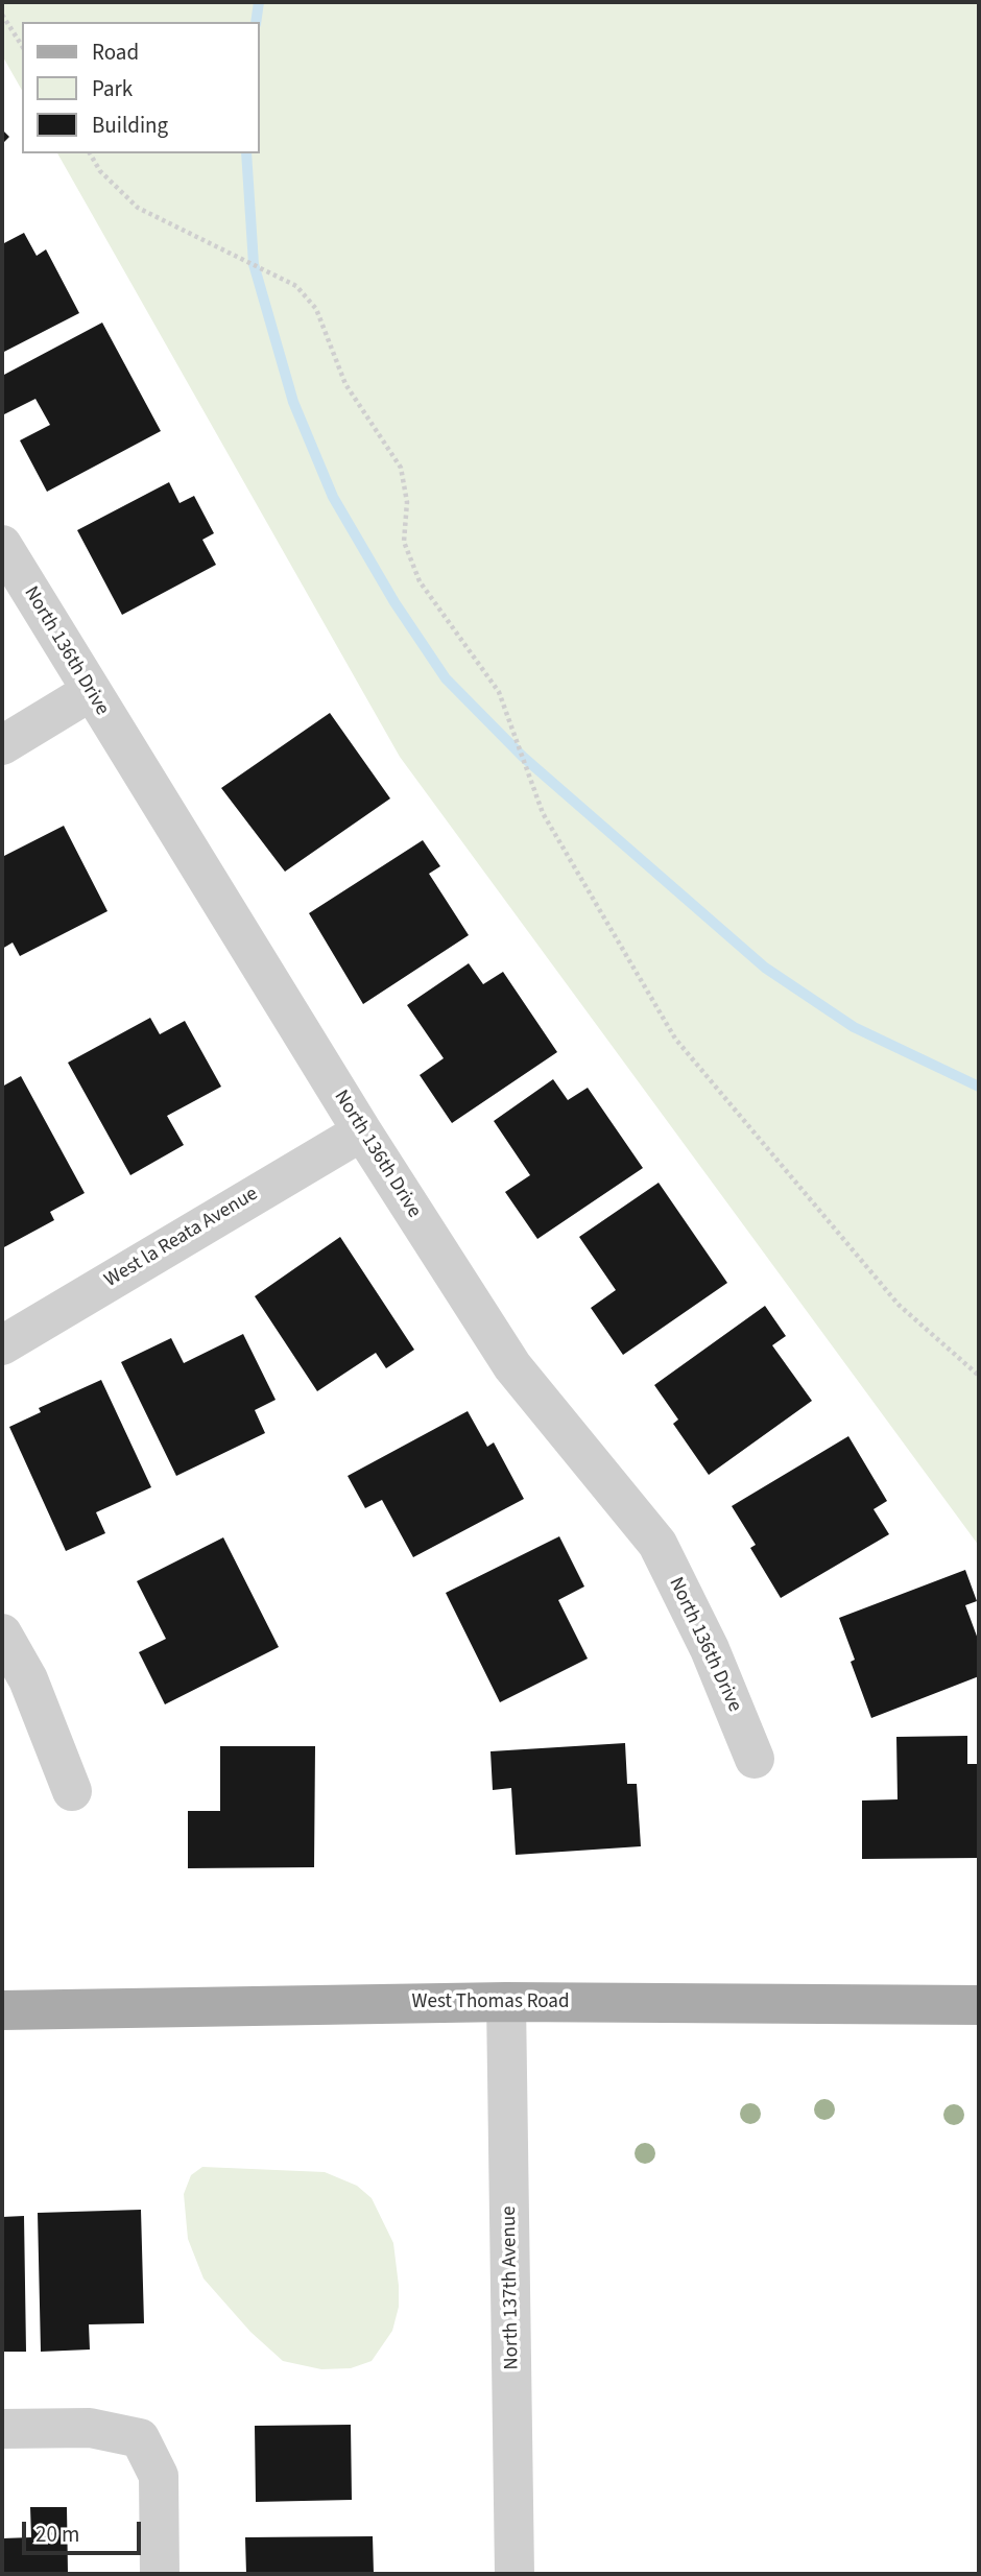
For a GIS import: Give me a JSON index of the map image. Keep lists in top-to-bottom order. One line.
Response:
{"streets":{"main road":["West Thomas Road"],"street":["North 136th Drive","West la Reata Avenue","North 137th Avenue"]},"crossings":[["North 136th Drive","West la Reata Avenue"],["West Thomas Road","North 137th Avenue"]],"legend":["Road","Park","Building"],"scale_bar":"20 m"}
